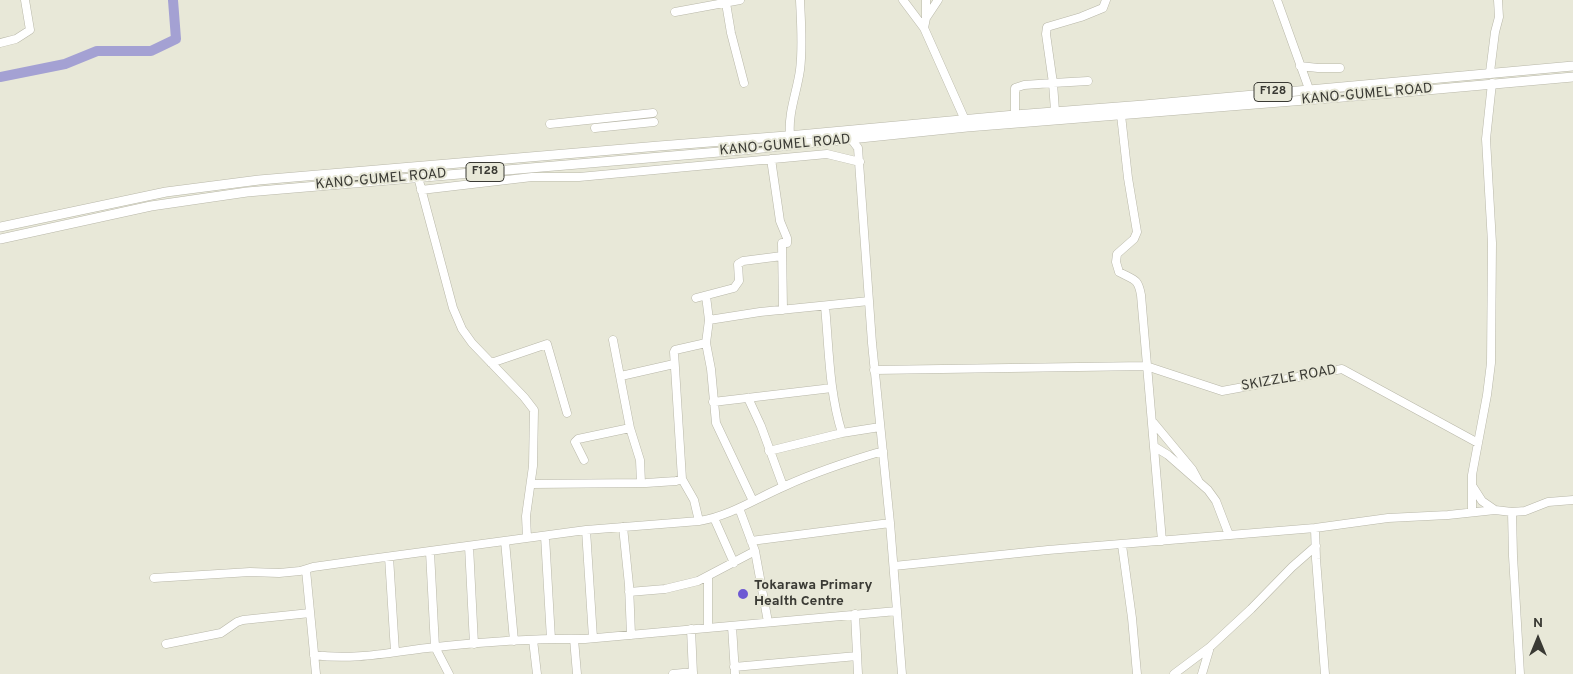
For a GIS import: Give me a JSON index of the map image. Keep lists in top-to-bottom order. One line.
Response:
{"streets":{"main road":["F128","KANO-GUMEL ROAD"],"street":["SKIZZLE ROAD"]},"places":["Tokarawa Primary Health Centre"],"north":"top"}
